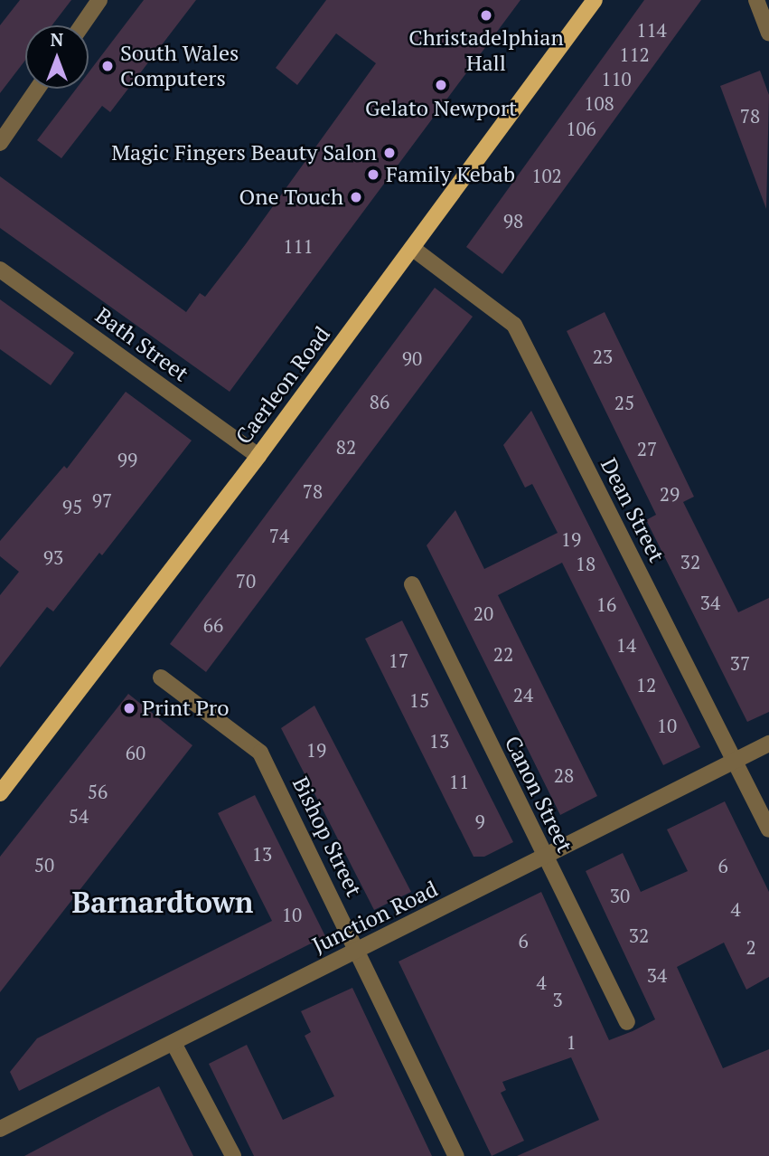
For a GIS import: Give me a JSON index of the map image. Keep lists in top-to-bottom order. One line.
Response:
{"streets":{"main road":["Caerleon Road"],"street":["Bath Street","Dean Street","Canon Street","Bishop Street","Junction Road"]},"crossings":[["Bath Street","Caerleon Road"],["Caerleon Road","Dean Street"],["Dean Street","Junction Road"],["Canon Street","Junction Road"],["Bishop Street","Junction Road"]],"districts":["Barnardtown"],"places":["Christadelphian Hall","South Wales Computers","Gelato Newport","Magic Fingers Beauty Salon","Family Kebab","One Touch","Print Pro"],"house_numbers":["114","112","110","108","78","106","102","98","111","23","90","86","25","82","27","99","78","29","97","95","74","19","93","32","18","70","34","16","20","66","14","22","17","37","12","24","15","10","13","19","60","28","11","56","54","9","13","50","6","30","4","10","32","6","2","34","4","3","1"],"north":"top"}
